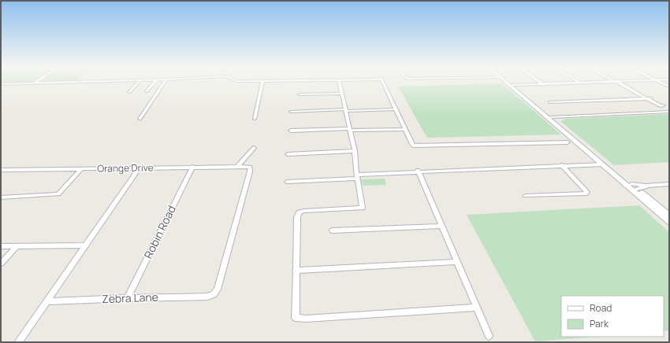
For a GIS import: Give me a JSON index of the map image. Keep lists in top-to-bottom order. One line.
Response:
{"streets":{"street":["Orange Drive","Robin Road","Zebra Lane"]},"crossings":[["Orange Drive","Robin Road"],["Orange Drive","Zebra Lane"],["Robin Road","Zebra Lane"]],"legend":["Road","Park"]}
